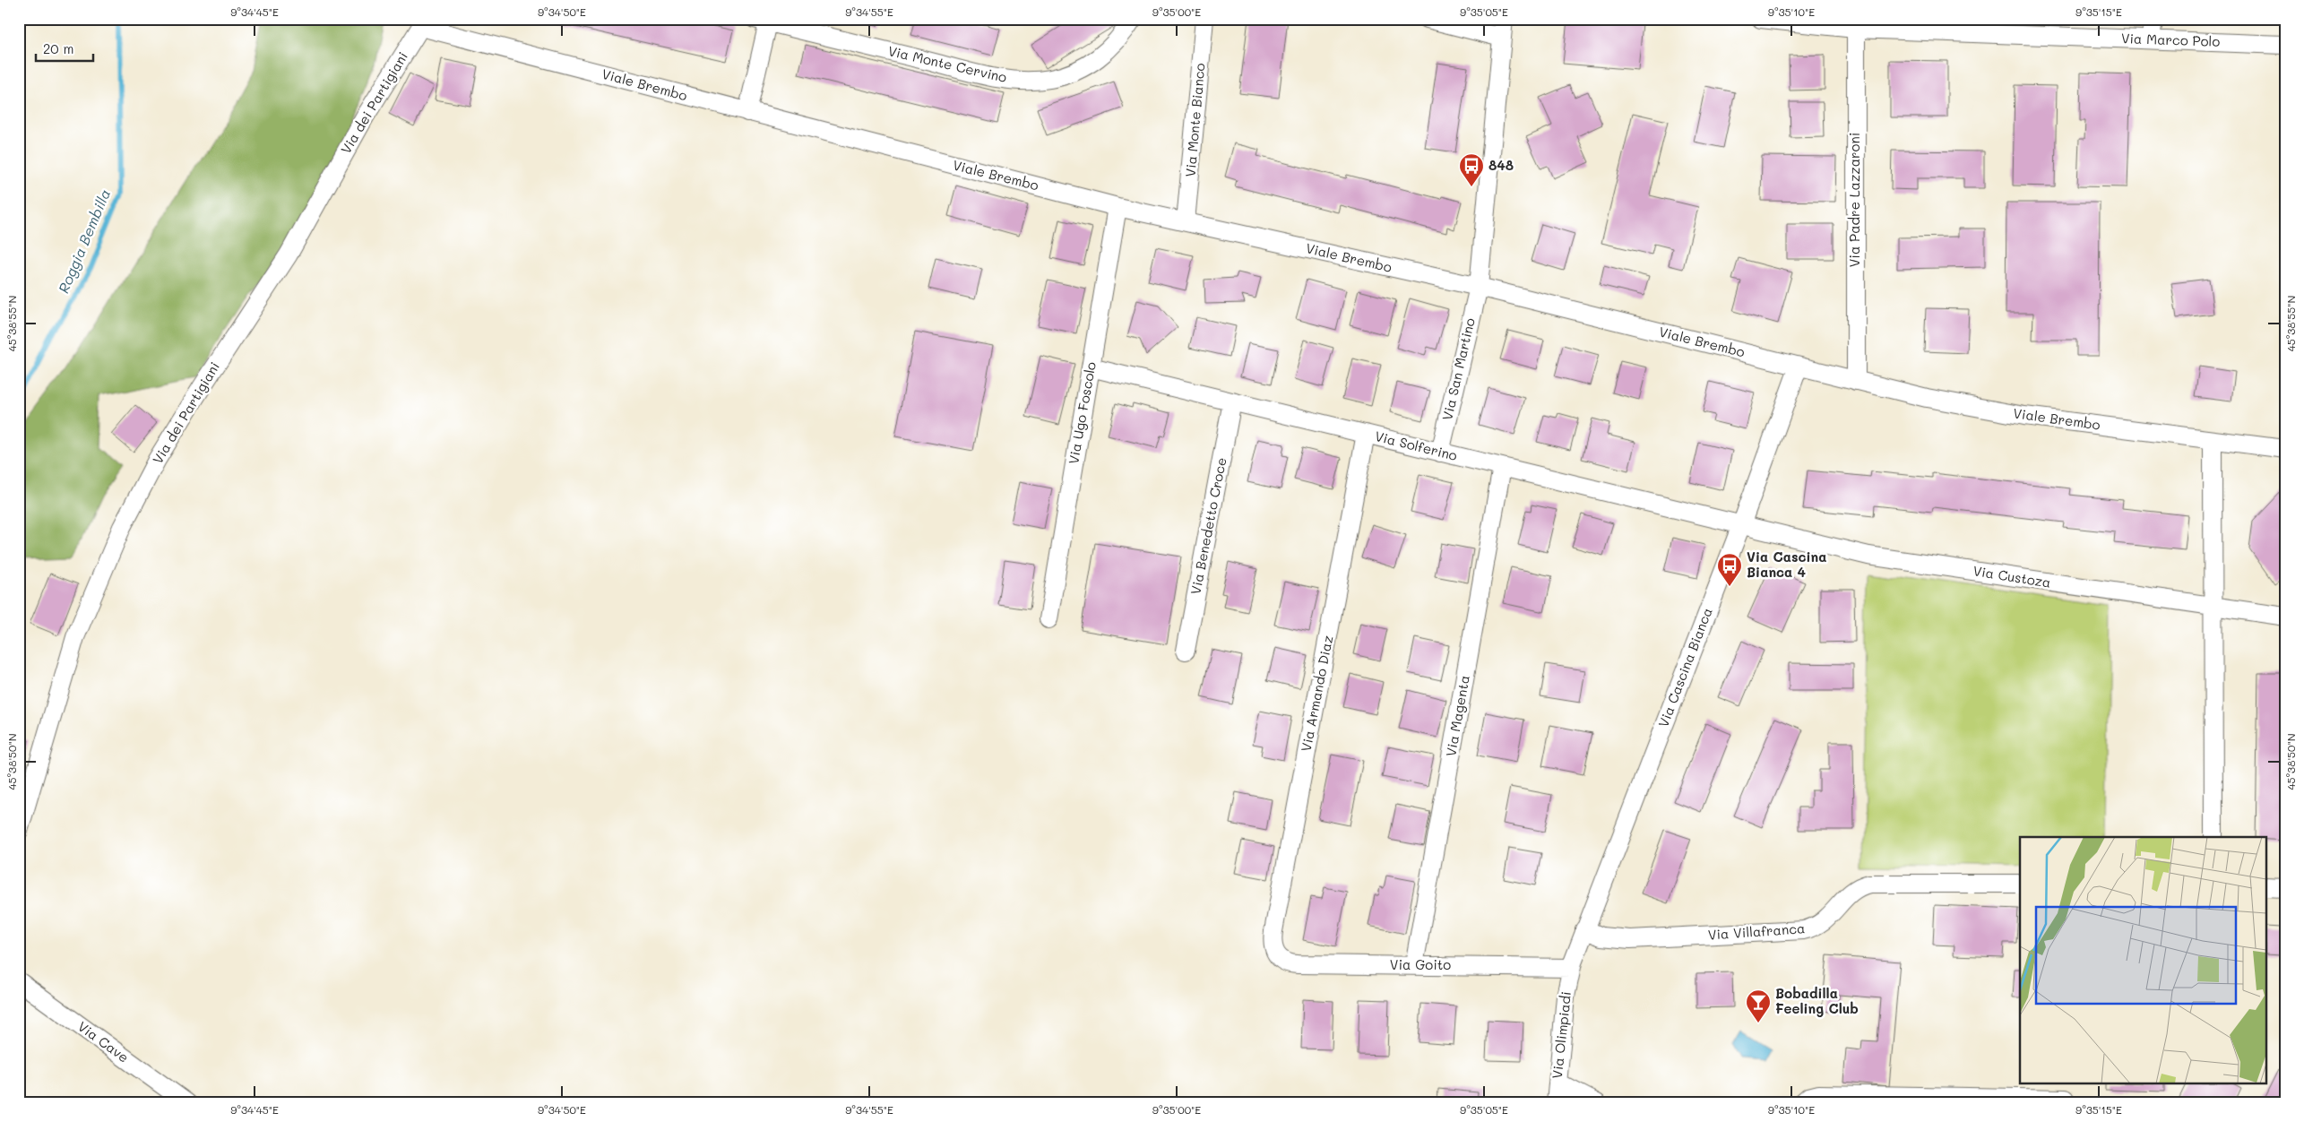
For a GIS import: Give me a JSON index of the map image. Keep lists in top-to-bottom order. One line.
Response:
{"streets":{"street":["Via Marco Polo","Via Monte Cervino","Viale Brembo","Via dei Partigiani","Via Monte Bianco","Via Padre Lazzaroni","Via San Martino","Via Ugo Foscolo","Via Solferino","Via Benedetto Croce","Via Custoza","Via Cascina Bianca","Via Armando Diaz","Via Magenta","Via Villafranca","Via Goito","Via Olimpiadi","Via Cave"]},"crossings":[["Via Marco Polo","Via Padre Lazzaroni"],["Via Monte Cervino","Viale Brembo"],["Viale Brembo","Via dei Partigiani"],["Viale Brembo","Via Monte Bianco"],["Viale Brembo","Via Padre Lazzaroni"],["Viale Brembo","Via San Martino"],["Viale Brembo","Via Ugo Foscolo"],["Viale Brembo","Via Cascina Bianca"],["Via San Martino","Via Solferino"],["Via Ugo Foscolo","Via Solferino"],["Via Solferino","Via Benedetto Croce"],["Via Solferino","Via Custoza"],["Via Solferino","Via Cascina Bianca"],["Via Solferino","Via Armando Diaz"],["Via Solferino","Via Magenta"],["Via Custoza","Via Cascina Bianca"],["Via Cascina Bianca","Via Villafranca"],["Via Cascina Bianca","Via Goito"],["Via Cascina Bianca","Via Olimpiadi"],["Via Armando Diaz","Via Goito"],["Via Magenta","Via Goito"],["Via Goito","Via Olimpiadi"]],"water":["Roggia Bembilla"],"places":{"bus stop":["848","Via Cascina Bianca 4"],"bar":["Bobadilla Feeling Club"]},"scale_bar":"20 m","coordinates":["9°34'45\"E","9°34'50\"E","9°34'55\"E","9°35'00\"E","9°35'05\"E","9°35'10\"E","9°35'15\"E","45°38'55\"N","45°38'50\"N"]}
